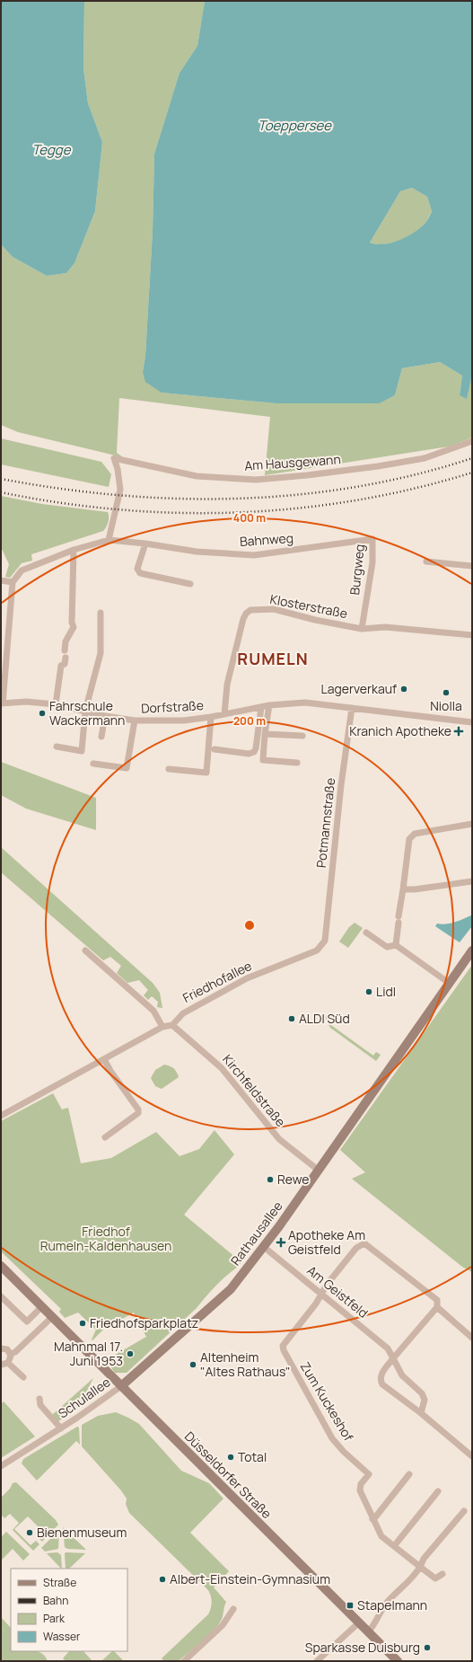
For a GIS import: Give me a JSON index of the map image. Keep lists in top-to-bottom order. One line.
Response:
{"streets":{"main road":["Rathausallee","Düsseldorfer Straße"],"street":["Am Hausgewann","Bahnweg","Burgweg","Klosterstraße","Dorfstraße","Potmannstraße","Friedhofallee","Kirchfeldstraße","Am Geistfeld","Schulallee","Zum Kuckeshof"]},"crossings":[["Am Hausgewann","Bahnweg"],["Bahnweg","Burgweg"],["Burgweg","Klosterstraße"],["Klosterstraße","Dorfstraße"],["Dorfstraße","Potmannstraße"],["Potmannstraße","Friedhofallee"],["Friedhofallee","Kirchfeldstraße"],["Kirchfeldstraße","Rathausallee"],["Rathausallee","Am Geistfeld"],["Rathausallee","Schulallee"],["Rathausallee","Düsseldorfer Straße"],["Am Geistfeld","Zum Kuckeshof"],["Schulallee","Düsseldorfer Straße"]],"districts":["RUMELN"],"water":["Toeppersee","Tegge"],"parks":["Friedhof Rumeln-Kaldenhausen"],"places":{"other":["Lagerverkauf","Niolla","Fahrschule Wackermann","Lidl","ALDI Süd","Rewe","Friedhofsparkplatz","Mahnmal 17. Juni 1953","Altenheim \"Altes Rathaus\"","Total","Bienenmuseum","Albert-Einstein-Gymnasium","Sparkasse Duisburg"],"health":["Kranich Apotheke","Apotheke Am Geistfeld"],"transit":["Stapelmann"]},"legend":["Straße","Bahn","Park","Wasser"],"rings":["400 m","200 m"]}
